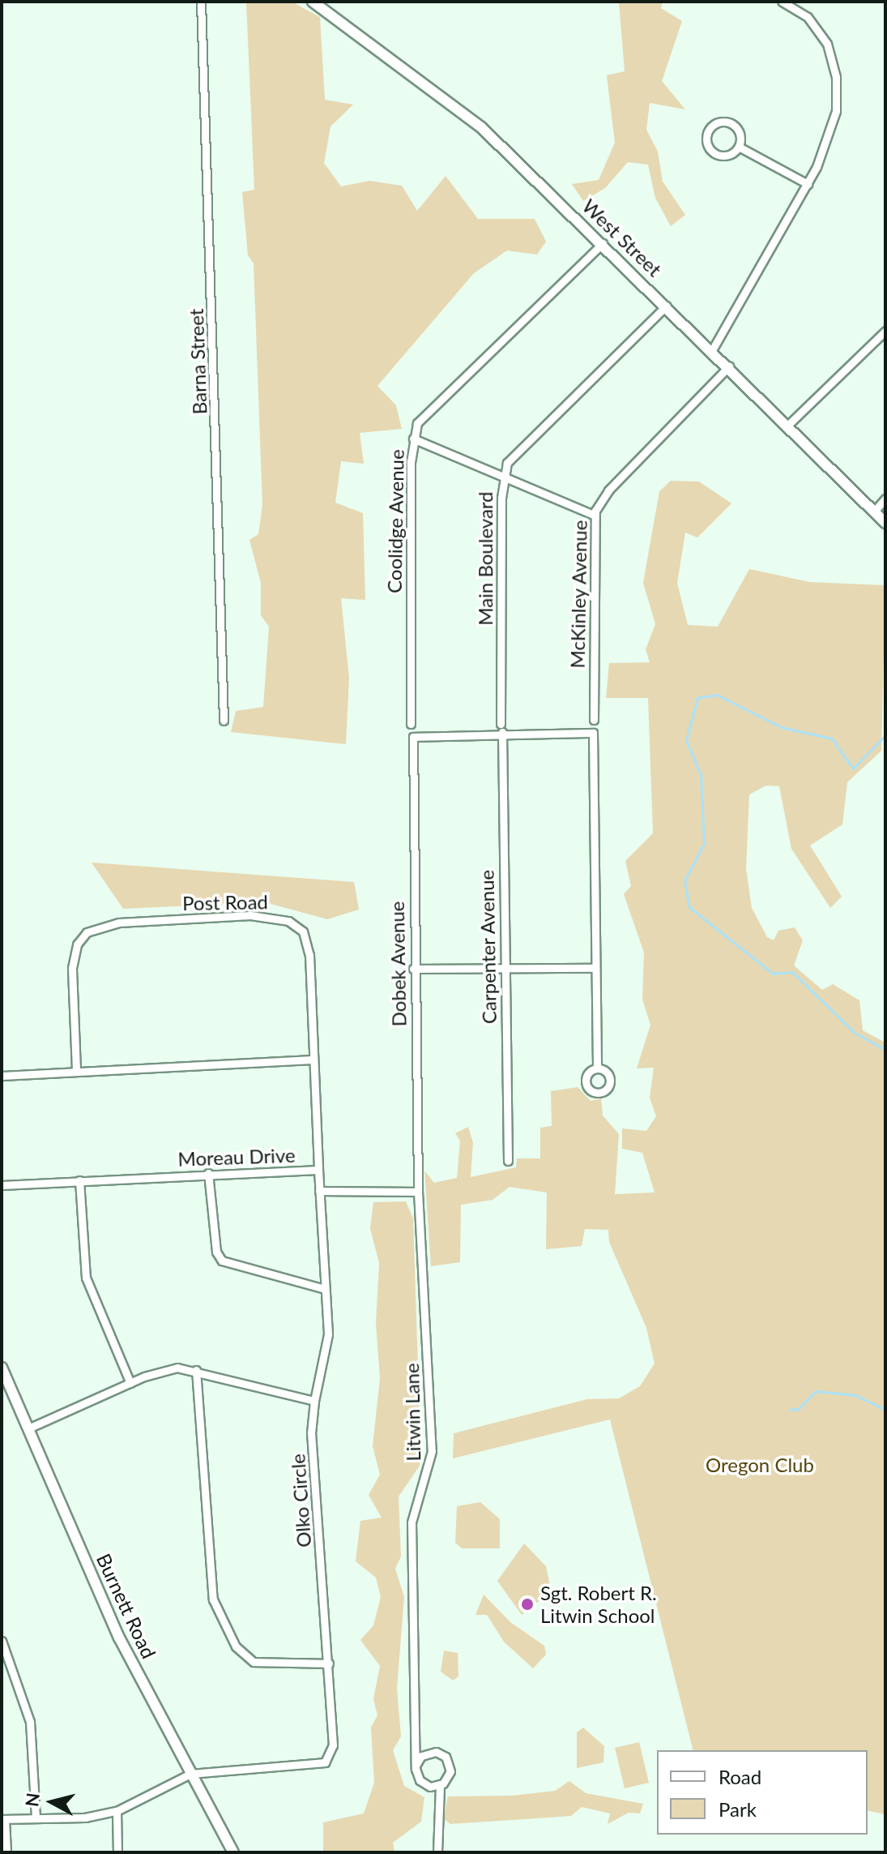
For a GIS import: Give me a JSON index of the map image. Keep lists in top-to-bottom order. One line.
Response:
{"streets":{"main road":["West Street","Burnett Road"],"street":["Barna Street","Coolidge Avenue","Main Boulevard","McKinley Avenue","Post Road","Carpenter Avenue","Dobek Avenue","Moreau Drive","Litwin Lane","Olko Circle"]},"crossings":[["West Street","Coolidge Avenue"],["West Street","Main Boulevard"],["West Street","McKinley Avenue"],["Main Boulevard","Carpenter Avenue"],["Main Boulevard","Dobek Avenue"],["Post Road","Moreau Drive"],["Carpenter Avenue","Dobek Avenue"],["Dobek Avenue","Litwin Lane"],["Moreau Drive","Olko Circle"],["Olko Circle","Burnett Road"]],"parks":["Oregon Club"],"places":["Sgt. Robert R. Litwin School"],"legend":["Road","Park"],"north":"left"}
